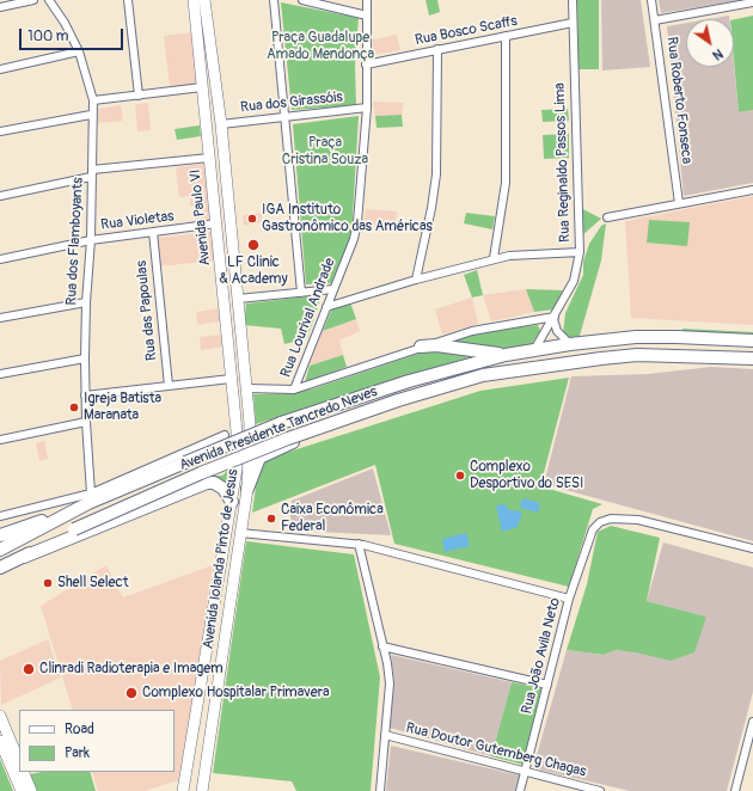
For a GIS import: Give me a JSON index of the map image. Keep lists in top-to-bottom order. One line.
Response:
{"streets":{"main road":["Avenida Paulo VI","Avenida Presidente Tancredo Neves","Avenida Iolanda Pinto de Jesus"],"street":["Rua Bosco Scaffs","Rua Roberto Fonseca","Rua dos Girassóis","Rua Reginaldo Passos Lima","Rua Violetas","Rua dos Flamboyants","Rua das Papoulas","Rua Lourival Andrade","Rua João Avila Neto","Rua Doutor Gutemberg Chagas"]},"crossings":[["Rua Bosco Scaffs","Rua Reginaldo Passos Lima"],["Rua Bosco Scaffs","Rua Lourival Andrade"],["Rua dos Girassóis","Avenida Paulo VI"],["Rua dos Girassóis","Rua Lourival Andrade"],["Rua Reginaldo Passos Lima","Avenida Presidente Tancredo Neves"],["Avenida Paulo VI","Rua Violetas"],["Avenida Paulo VI","Avenida Iolanda Pinto de Jesus"],["Rua Violetas","Rua dos Flamboyants"],["Rua Violetas","Rua das Papoulas"],["Rua João Avila Neto","Rua Doutor Gutemberg Chagas"]],"parks":["Praça Guadalupe Amado Mendonça","Praça Cristina Souza"],"places":["IGA Instituto Gastronômico das Américas","LF Clinic & Academy","Igreja Batista Maranata","Complexo Desportivo do SESI","Caixa Econômica Federal","Shell Select","Clinradi Radioterapia e Imagem","Complexo Hospitalar Primavera"],"legend":["Road","Park"],"scale_bar":"100 m","north":"bottom right"}
